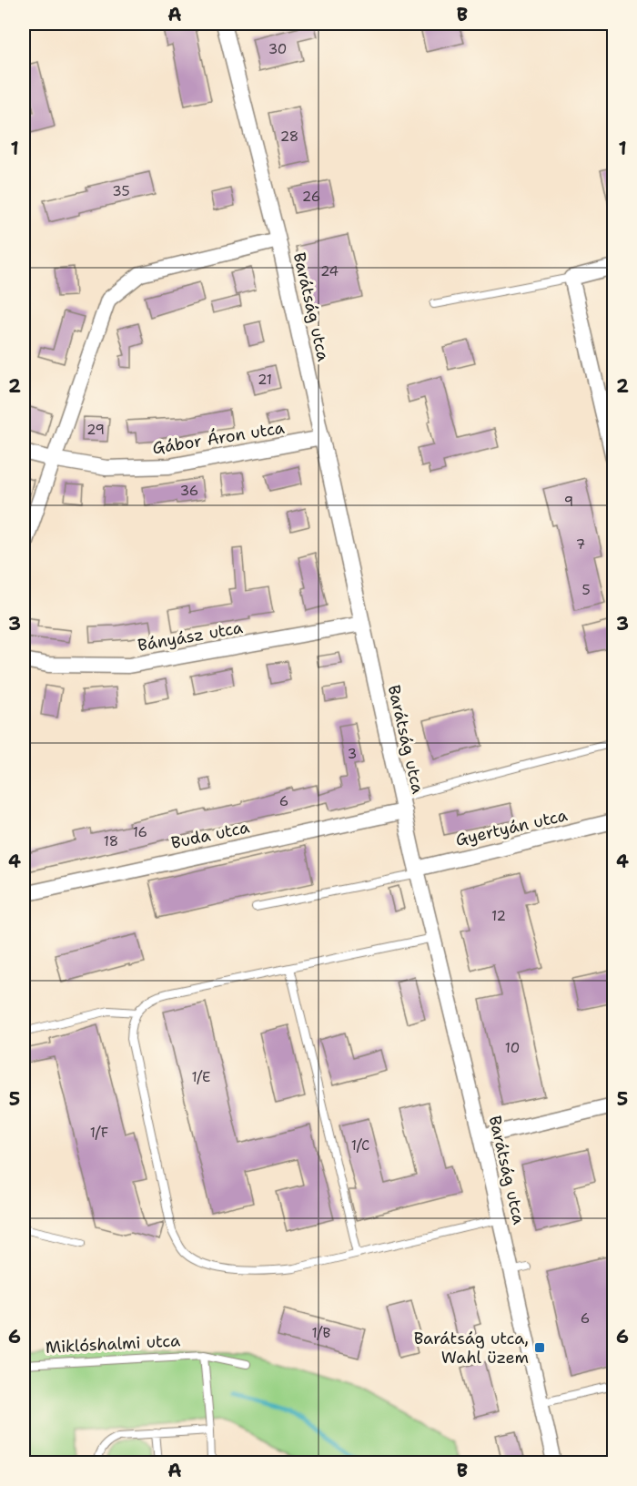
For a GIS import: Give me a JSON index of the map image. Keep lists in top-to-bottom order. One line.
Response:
{"streets":{"street":["Barátság utca","Gábor Áron utca","Bányász utca","Gyertyán utca","Buda utca"],"lane":["Miklóshalmi utca"]},"crossings":[["Barátság utca","Gábor Áron utca"],["Barátság utca","Bányász utca"],["Barátság utca","Gyertyán utca"],["Barátság utca","Buda utca"]],"places":{"transit":["Barátság utca, Wahl üzem"]},"house_numbers":["30","28","35","26","24","21","29","36","9","7","5","3","6","16","18","12","10","1/E","1/F","1/C","6","1/B"],"grid":{"columns":["A","B"],"rows":["1","2","3","4","5","6"]}}
